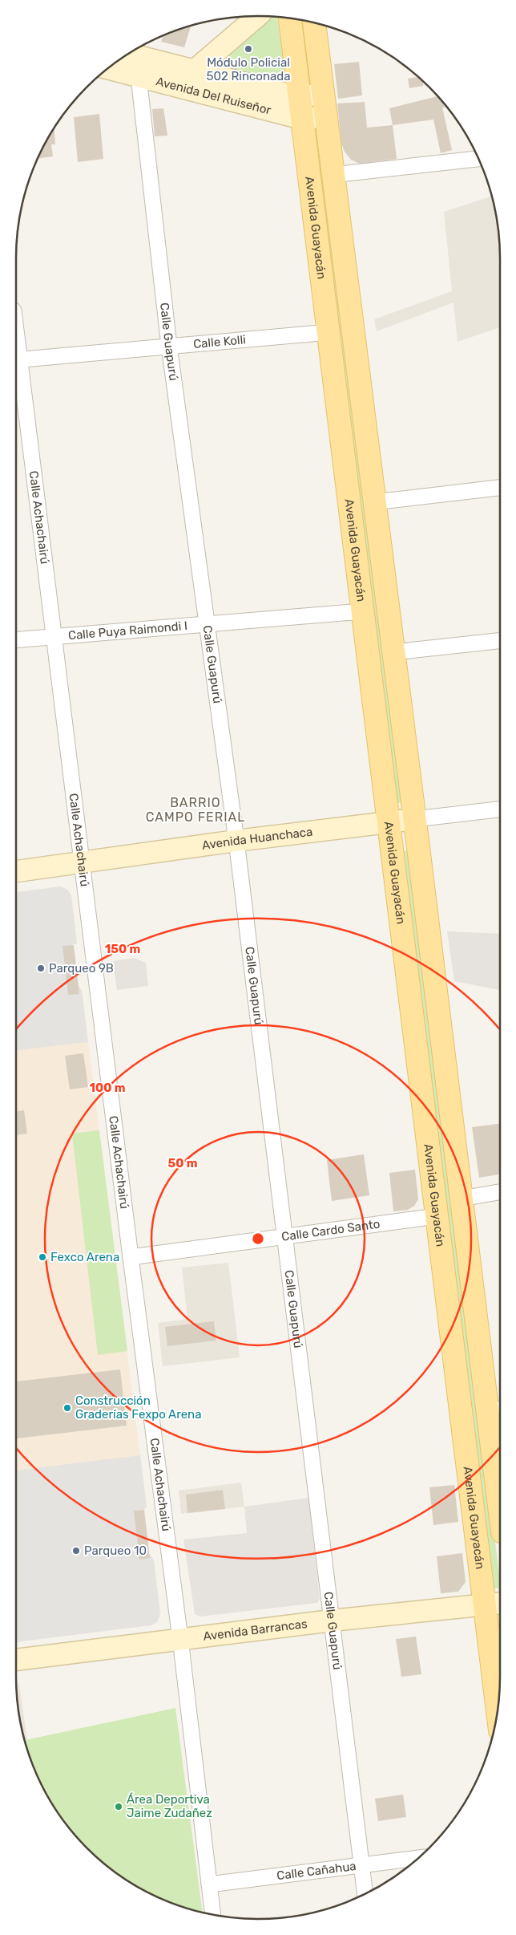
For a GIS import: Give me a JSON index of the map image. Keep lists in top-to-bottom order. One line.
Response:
{"streets":{"main road":["Avenida Guayacán"],"street":["Avenida Del Ruiseñor","Calle Kolli","Calle Guapurú","Calle Achachairú","Calle Puya Raimondi I","Avenida Huanchaca","Calle Cardo Santo","Avenida Barrancas","Calle Cañahua"]},"crossings":[["Avenida Del Ruiseñor","Avenida Guayacán"],["Avenida Del Ruiseñor","Calle Guapurú"],["Avenida Guayacán","Calle Kolli"],["Avenida Guayacán","Calle Puya Raimondi I"],["Avenida Guayacán","Avenida Huanchaca"],["Avenida Guayacán","Calle Cardo Santo"],["Avenida Guayacán","Avenida Barrancas"],["Calle Kolli","Calle Guapurú"],["Calle Kolli","Calle Achachairú"],["Calle Guapurú","Calle Puya Raimondi I"],["Calle Guapurú","Avenida Huanchaca"],["Calle Guapurú","Calle Cardo Santo"],["Calle Guapurú","Avenida Barrancas"],["Calle Guapurú","Calle Cañahua"],["Calle Achachairú","Calle Puya Raimondi I"],["Calle Achachairú","Avenida Huanchaca"],["Calle Achachairú","Calle Cardo Santo"],["Calle Achachairú","Avenida Barrancas"],["Calle Achachairú","Calle Cañahua"]],"districts":["BARRIO CAMPO FERIAL"],"places":["Módulo Policial 502 Rinconada","Parqueo 9B","Fexco Arena","Construcción Graderías Fexpo Arena","Parqueo 10","Área Deportiva Jaime Zudañez"],"rings":["150 m","100 m","50 m"]}
